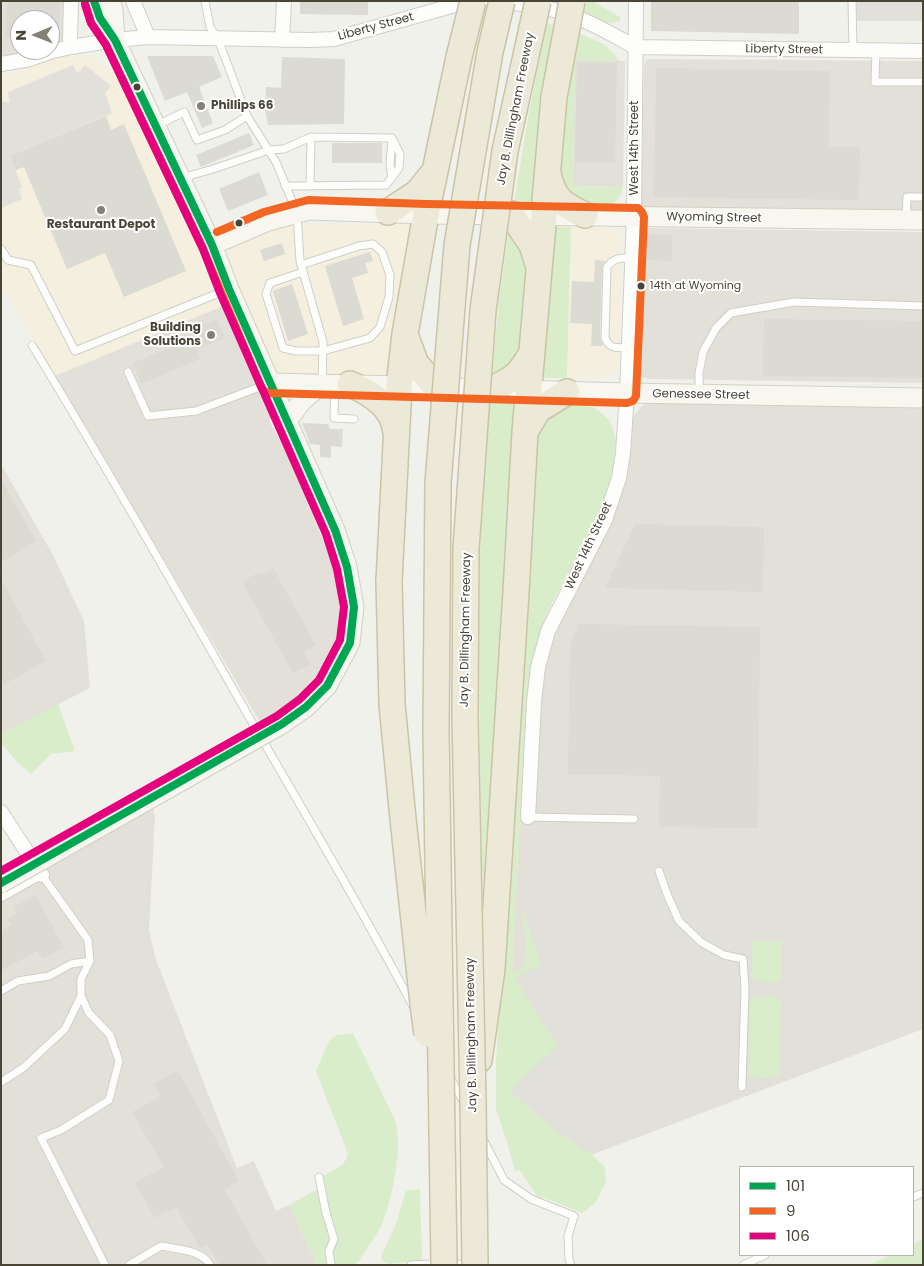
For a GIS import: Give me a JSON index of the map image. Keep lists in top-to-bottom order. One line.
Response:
{"streets":{"highway":["Jay B. Dillingham Freeway"],"main road":["Wyoming Street","Genessee Street"],"street":["Liberty Street","West 14th Street"]},"crossings":[["Liberty Street","West 14th Street"],["West 14th Street","Wyoming Street"],["West 14th Street","Genessee Street"],["Wyoming Street","Genessee Street"]],"places":["Phillips 66","Restaurant Depot","14th at Wyoming","Building Solutions"],"lines":["transit line 101","transit line 9","transit line 106"],"legend":["101","9","106"],"north":"left"}
